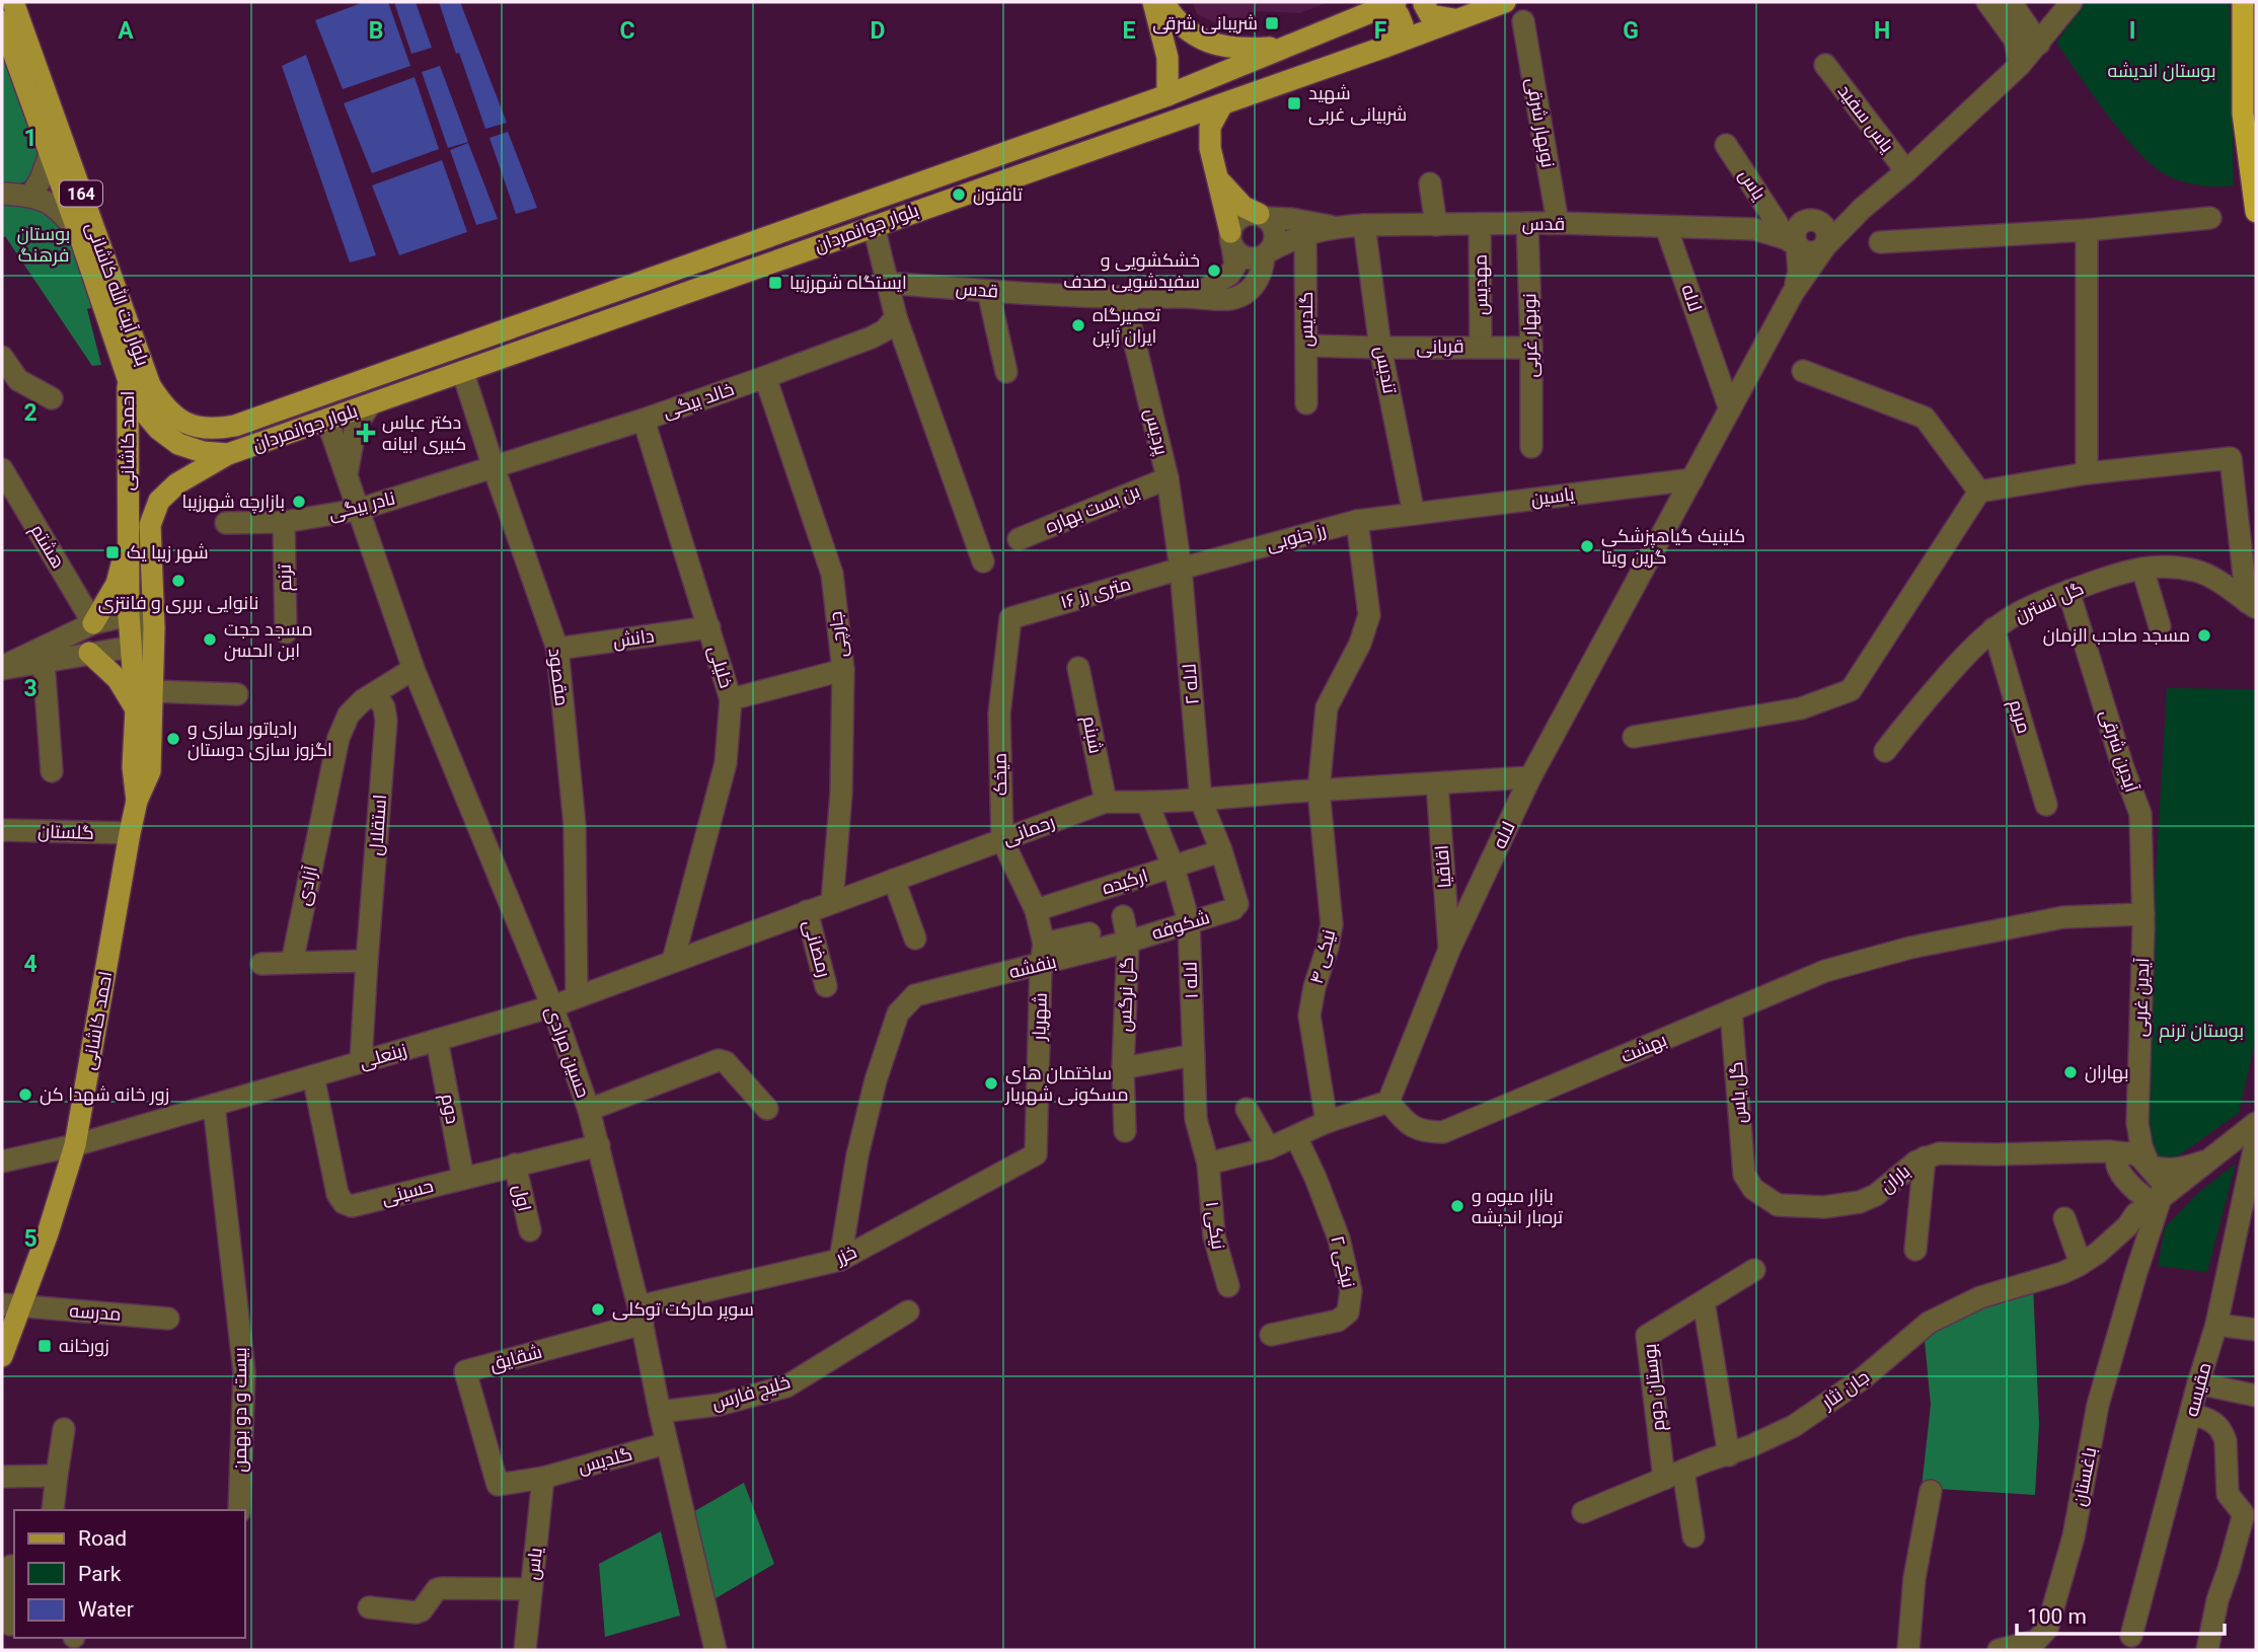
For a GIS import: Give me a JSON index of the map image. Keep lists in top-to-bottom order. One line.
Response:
{"streets":{"main road":["164","بلوار جوانمردان","بلوار آیت الله کاشانی","احمد کاشانی"],"street":["یاس سفید","نوبهار شرقی","یاس","قدس","مهدیس","لاله","گلدیس","نوبهار غربی","قربانی","تندیس","خالد بیگی","پردیس","یاسین","نادر بیگی","بن بست بهاره","رز جنوبی","هشتم","ترنم","۱۶ متری رز","گل نسترن","جارچی","دانش","خلیلی","مقصود","لاله ۲","مریم","شبنم","آیدین شرقی","میخک","استقلال","رحمانی","گلستان","اقاقیا","ارکیده","آزادی","شکوفه","رمضانی","نیکی ۴","بنفشه","لاله ۱","گل نرگس","آیدین غربی","شهریار","بهشت","حسین مرادی","زینعلی","گل یاس","دوم","باران","حسینی","اول","نیکی ۱","خزر","نیکی ۲","مدرسه","شقایق","بوستان دوم","جان نثار","مقیسه","خلیج فارس","بیست و دو بهمن","باغستان"]},"crossings":[["نوبهار شرقی","قدس"],["یاس","قدس"],["یاس","گلدیس"],["یاس","شقایق"],["قدس","مهدیس"],["قدس","لاله"],["قدس","گلدیس"],["قدس","نوبهار غربی"],["قدس","تندیس"],["قدس","پردیس"],["بلوار جوانمردان","بلوار آیت الله کاشانی"],["بلوار جوانمردان","احمد کاشانی"],["بلوار جوانمردان","مقصود"],["بلوار جوانمردان","حسین مرادی"],["مهدیس","قربانی"],["بلوار آیت الله کاشانی","احمد کاشانی"],["لاله","یاسین"],["لاله","رحمانی"],["لاله","اقاقیا"],["لاله","بهشت"],["گلدیس","قربانی"],["گلدیس","حسین مرادی"],["گلدیس","شقایق"],["نوبهار غربی","قربانی"],["قربانی","تندیس"],["تندیس","یاسین"],["تندیس","رز جنوبی"],["خالد بیگی","نادر بیگی"],["خالد بیگی","جارچی"],["خالد بیگی","خلیلی"],["خالد بیگی","مقصود"],["پردیس","بن بست بهاره"],["پردیس","رز جنوبی"],["پردیس","۱۶ متری رز"],["پردیس","لاله ۲"],["احمد کاشانی","گلستان"],["احمد کاشانی","زینعلی"],["احمد کاشانی","مدرسه"],["یاسین","رز جنوبی"],["نادر بیگی","ترنم"],["نادر بیگی","مقصود"],["نادر بیگی","حسین مرادی"],["رز جنوبی","۱۶ متری رز"],["رز جنوبی","لاله ۲"],["رز جنوبی","نیکی ۴"],["۱۶ متری رز","لاله ۲"],["۱۶ متری رز","میخک"],["گل نسترن","مریم"],["گل نسترن","آیدین شرقی"],["جارچی","رحمانی"],["دانش","خلیلی"],["دانش","مقصود"],["خلیلی","رحمانی"],["مقصود","رحمانی"],["لاله ۲","رحمانی"],["لاله ۲","شکوفه"],["شبنم","رحمانی"],["آیدین شرقی","آیدین غربی"],["آیدین شرقی","بهشت"],["میخک","رحمانی"],["میخک","ارکیده"],["میخک","بنفشه"],["میخک","شهریار"],["استقلال","آزادی"],["رحمانی","اقاقیا"],["رحمانی","رمضانی"],["رحمانی","نیکی ۴"],["رحمانی","لاله ۱"],["رحمانی","حسین مرادی"],["رحمانی","زینعلی"],["ارکیده","لاله ۱"],["آزادی","حسین مرادی"],["شکوفه","بنفشه"],["شکوفه","لاله ۱"],["شکوفه","گل نرگس"],["بنفشه","گل نرگس"],["بنفشه","شهریار"],["بنفشه","خزر"],["لاله ۱","نیکی ۱"],["آیدین غربی","بهشت"],["آیدین غربی","باغستان"],["شهریار","خزر"],["بهشت","گل یاس"],["حسین مرادی","زینعلی"],["حسین مرادی","حسینی"],["حسین مرادی","خزر"],["حسین مرادی","شقایق"],["حسین مرادی","خلیج فارس"],["زینعلی","دوم"],["زینعلی","حسینی"],["زینعلی","بیست و دو بهمن"],["گل یاس","باران"],["دوم","حسینی"],["حسینی","اول"],["خزر","شقایق"],["بوستان دوم","جان نثار"]],"parks":["بوستان اندیشه","بوستان فرهنگ","بوستان ترنم"],"places":{"transit":["شریبانی شرقی","شهید شربیانی غربی","ایستگاه شهرزیبا","شهر زیبا یک","زورخانه"],"other":["تافتون","خشکشویی و سفیدشویی صدف","تعمیرگاه ایران ژاپن","بازارچه شهرزیبا","کلینیک گیاهپزشکی گرین ویتا","نانوایی بربری و فانتزی","مسجد صاحب الزمان","مسجد حجت ابن الحسن","رادیاتور سازی و اگزوز سازی دوستان","بهاران","ساختمان های مسکونی شهریار","زور خانه شهدا کن","بازار میوه و تره‌بار اندیشه","سوپر مارکت توکلی"],"health":["دکتر عباس کبیری ابیانه"]},"legend":["Road","Park","Water"],"scale_bar":"100 m","grid":{"columns":["A","B","C","D","E","F","G","H","I"],"rows":["1","2","3","4","5"]}}
